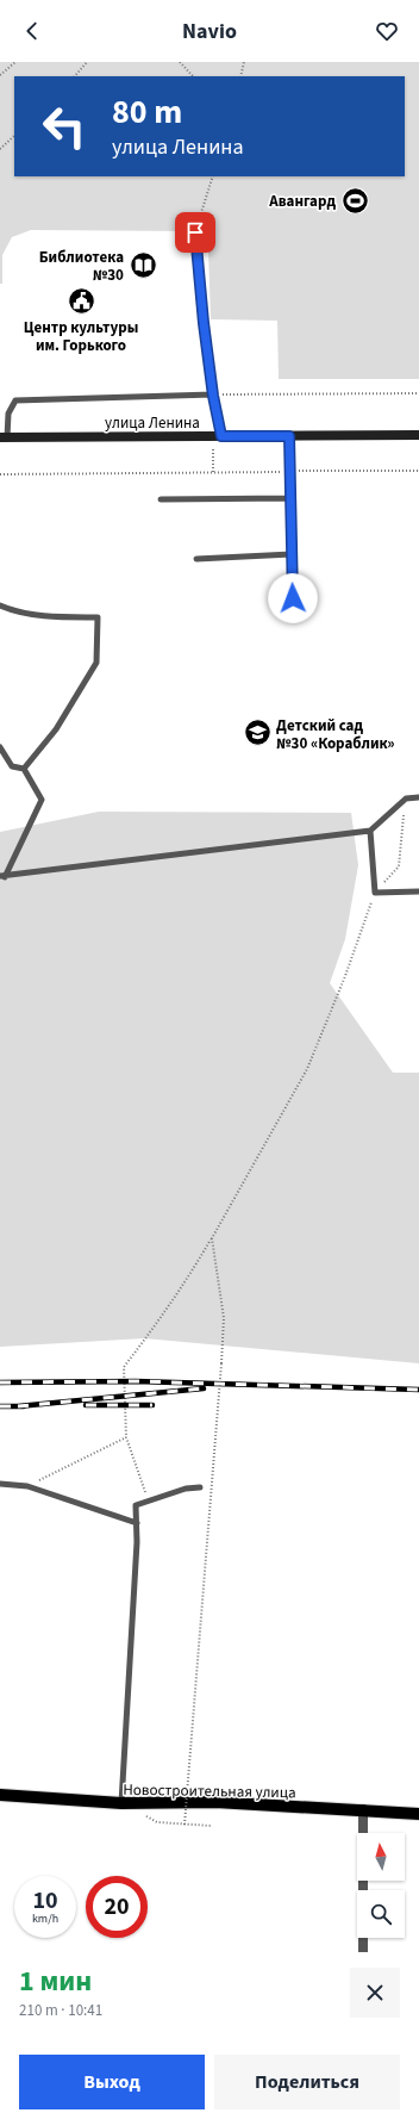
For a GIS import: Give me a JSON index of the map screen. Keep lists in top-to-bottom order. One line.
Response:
{"streets":{"main road":["улица Ленина","Новостроительная улица"]},"places":{"sports":["Авангард"],"library":["Библиотека №30"],"public building":["Центр культуры им. Горького"],"school or university":["Детский сад №30 «Кораблик»"]},"north":"top","page":{"header":"Navio","turn":["80 m","улица Ленина"],"speed":"10 km/h","limit":"20","heading":["1 мин","210 m · 10:41"],"buttons":["Выход","Поделиться"]}}
